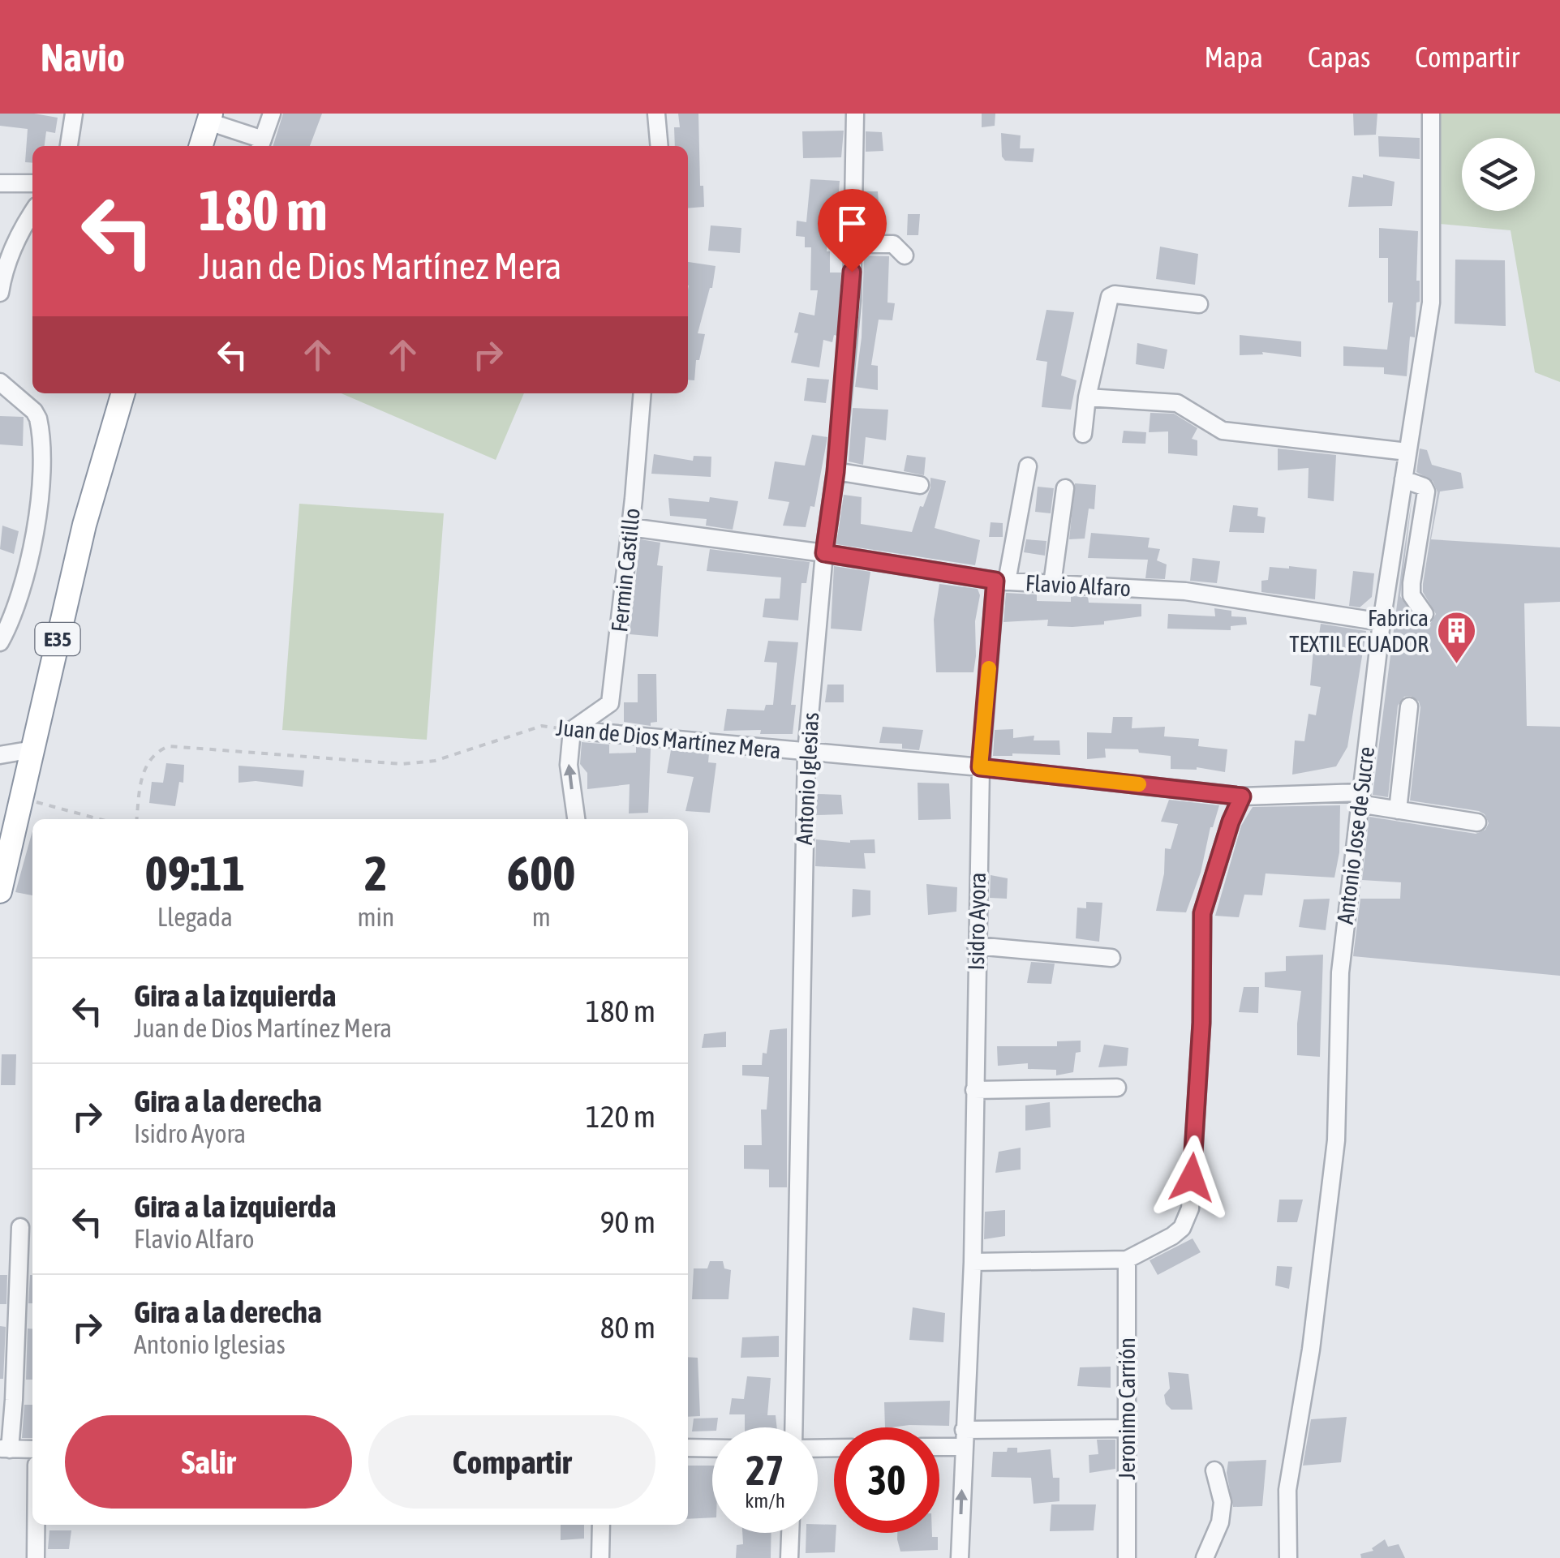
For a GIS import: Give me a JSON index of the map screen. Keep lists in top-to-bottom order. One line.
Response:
{"streets":{"highway":["E35"],"street":["Fermin Castillo","Flavio Alfaro","Juan de Dios Martínez Mera","Antonio Iglesias","Antonio Jose de Sucre","Isidro Ayora","Jeronimo Carrión"]},"crossings":[["Fermin Castillo","Flavio Alfaro"],["Fermin Castillo","Juan de Dios Martínez Mera"],["Flavio Alfaro","Antonio Iglesias"],["Flavio Alfaro","Antonio Jose de Sucre"],["Flavio Alfaro","Isidro Ayora"],["Juan de Dios Martínez Mera","Antonio Iglesias"],["Juan de Dios Martínez Mera","Antonio Jose de Sucre"],["Juan de Dios Martínez Mera","Isidro Ayora"]],"places":{"building":["Fabrica TEXTIL ECUADOR"]},"page":{"header":"Navio","nav":["Mapa","Capas","Compartir"],"turn":["180 m","Juan de Dios Martínez Mera"],"eta":["09:11","Llegada","2","min","600","m"],"list":[{"name":"Gira a la izquierda","note":"Juan de Dios Martínez Mera","value":"180 m"},{"name":"Gira a la derecha","note":"Isidro Ayora","value":"120 m"},{"name":"Gira a la izquierda","note":"Flavio Alfaro","value":"90 m"},{"name":"Gira a la derecha","note":"Antonio Iglesias","value":"80 m"}],"buttons":["Salir","Compartir"],"speed":"27 km/h","limit":"30"}}
